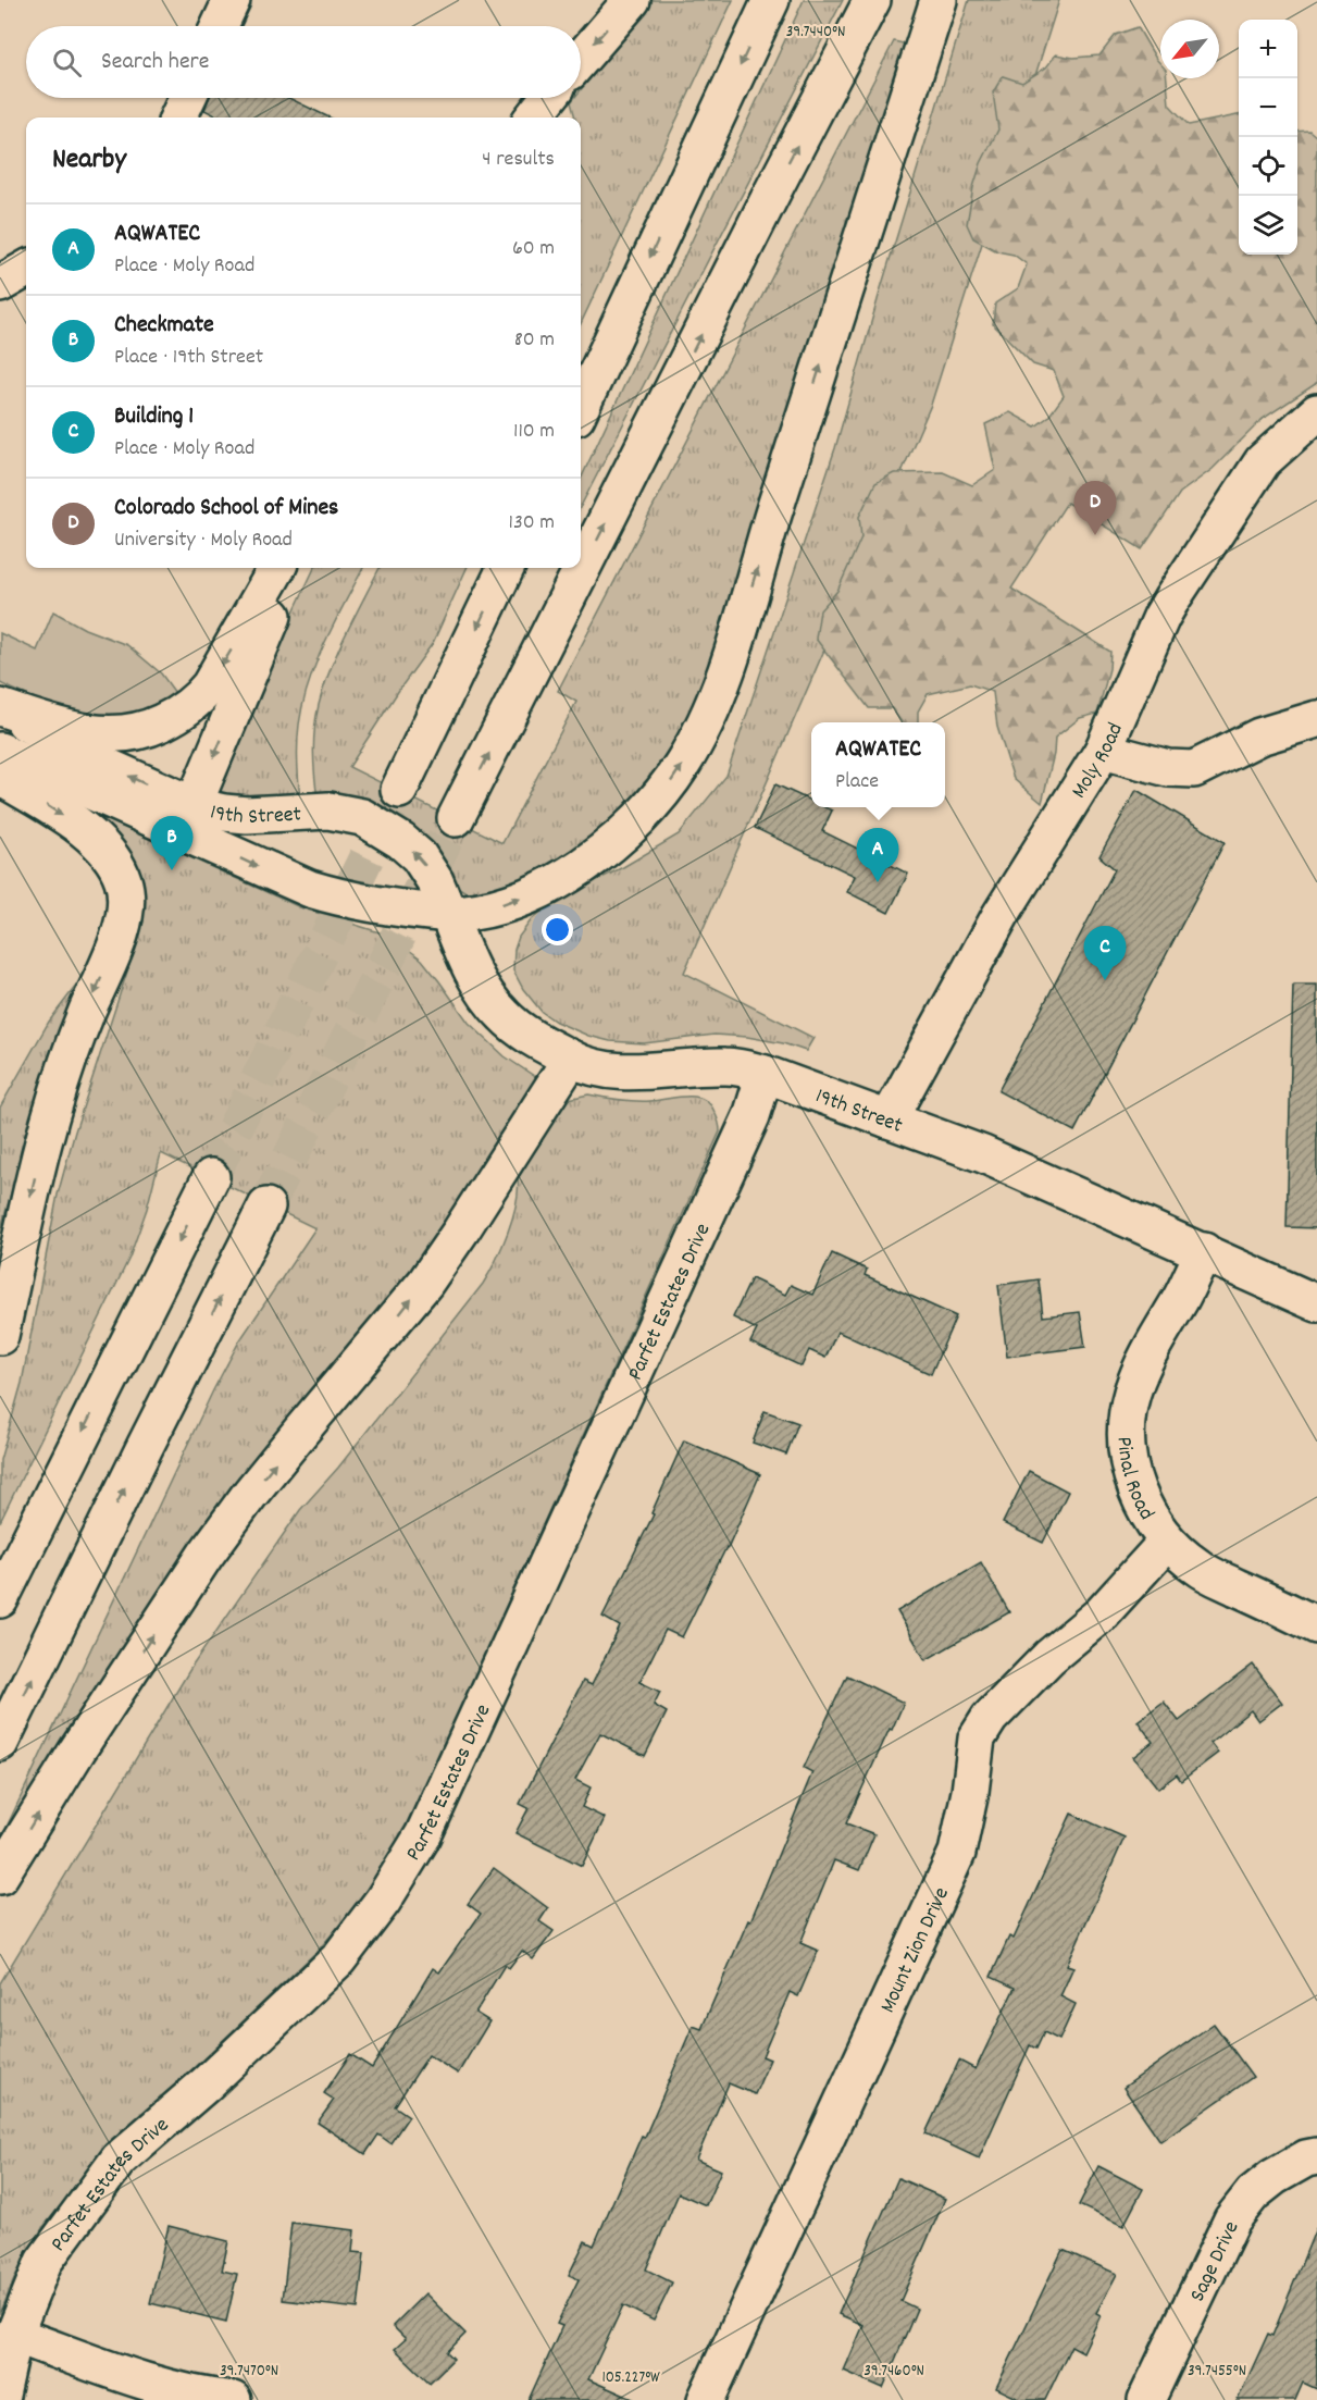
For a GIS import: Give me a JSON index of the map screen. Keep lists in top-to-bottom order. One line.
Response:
{"streets":{"main road":["Moly Road","19th Street","Parfet Estates Drive","Pinal Road","Mount Zion Drive","Sage Drive"]},"crossings":[["Moly Road","19th Street"],["19th Street","Parfet Estates Drive"],["19th Street","Pinal Road"],["Pinal Road","Mount Zion Drive"]],"north":"bottom left","page":{"map_buttons":["+","−"],"search":"Search here","heading":["Nearby","4 results"],"list":[{"mark":"A","name":"AQWATEC","note":"Place · Moly Road","value":"60 m"},{"mark":"B","name":"Checkmate","note":"Place · 19th Street","value":"80 m"},{"mark":"C","name":"Building 1","note":"Place · Moly Road","value":"110 m"},{"mark":"D","name":"Colorado School of Mines","note":"University · Moly Road","value":"130 m"}],"pins":["D","B","A","C"],"popup":["AQWATEC","Place"]},"coordinates":["39.7440°N","39.7470°N","39.7460°N","39.7455°N","105.227°W"]}
